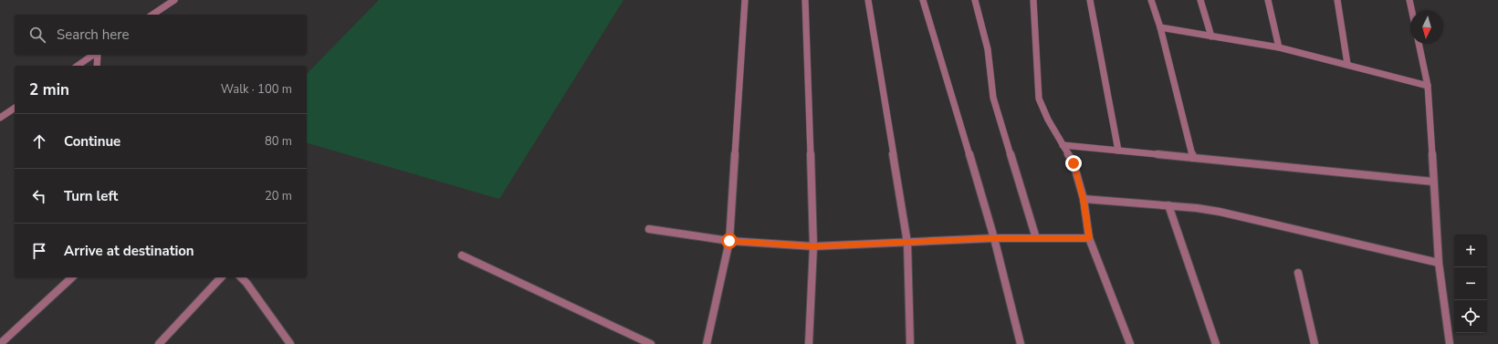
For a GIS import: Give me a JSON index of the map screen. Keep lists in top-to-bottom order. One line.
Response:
{"north":"bottom","page":{"search":"Search here","heading":["2 min","Walk · 100 m"],"list":[["Continue","80 m"],["Turn left","20 m"],"Arrive at destination"],"map_buttons":["+","−"]}}
